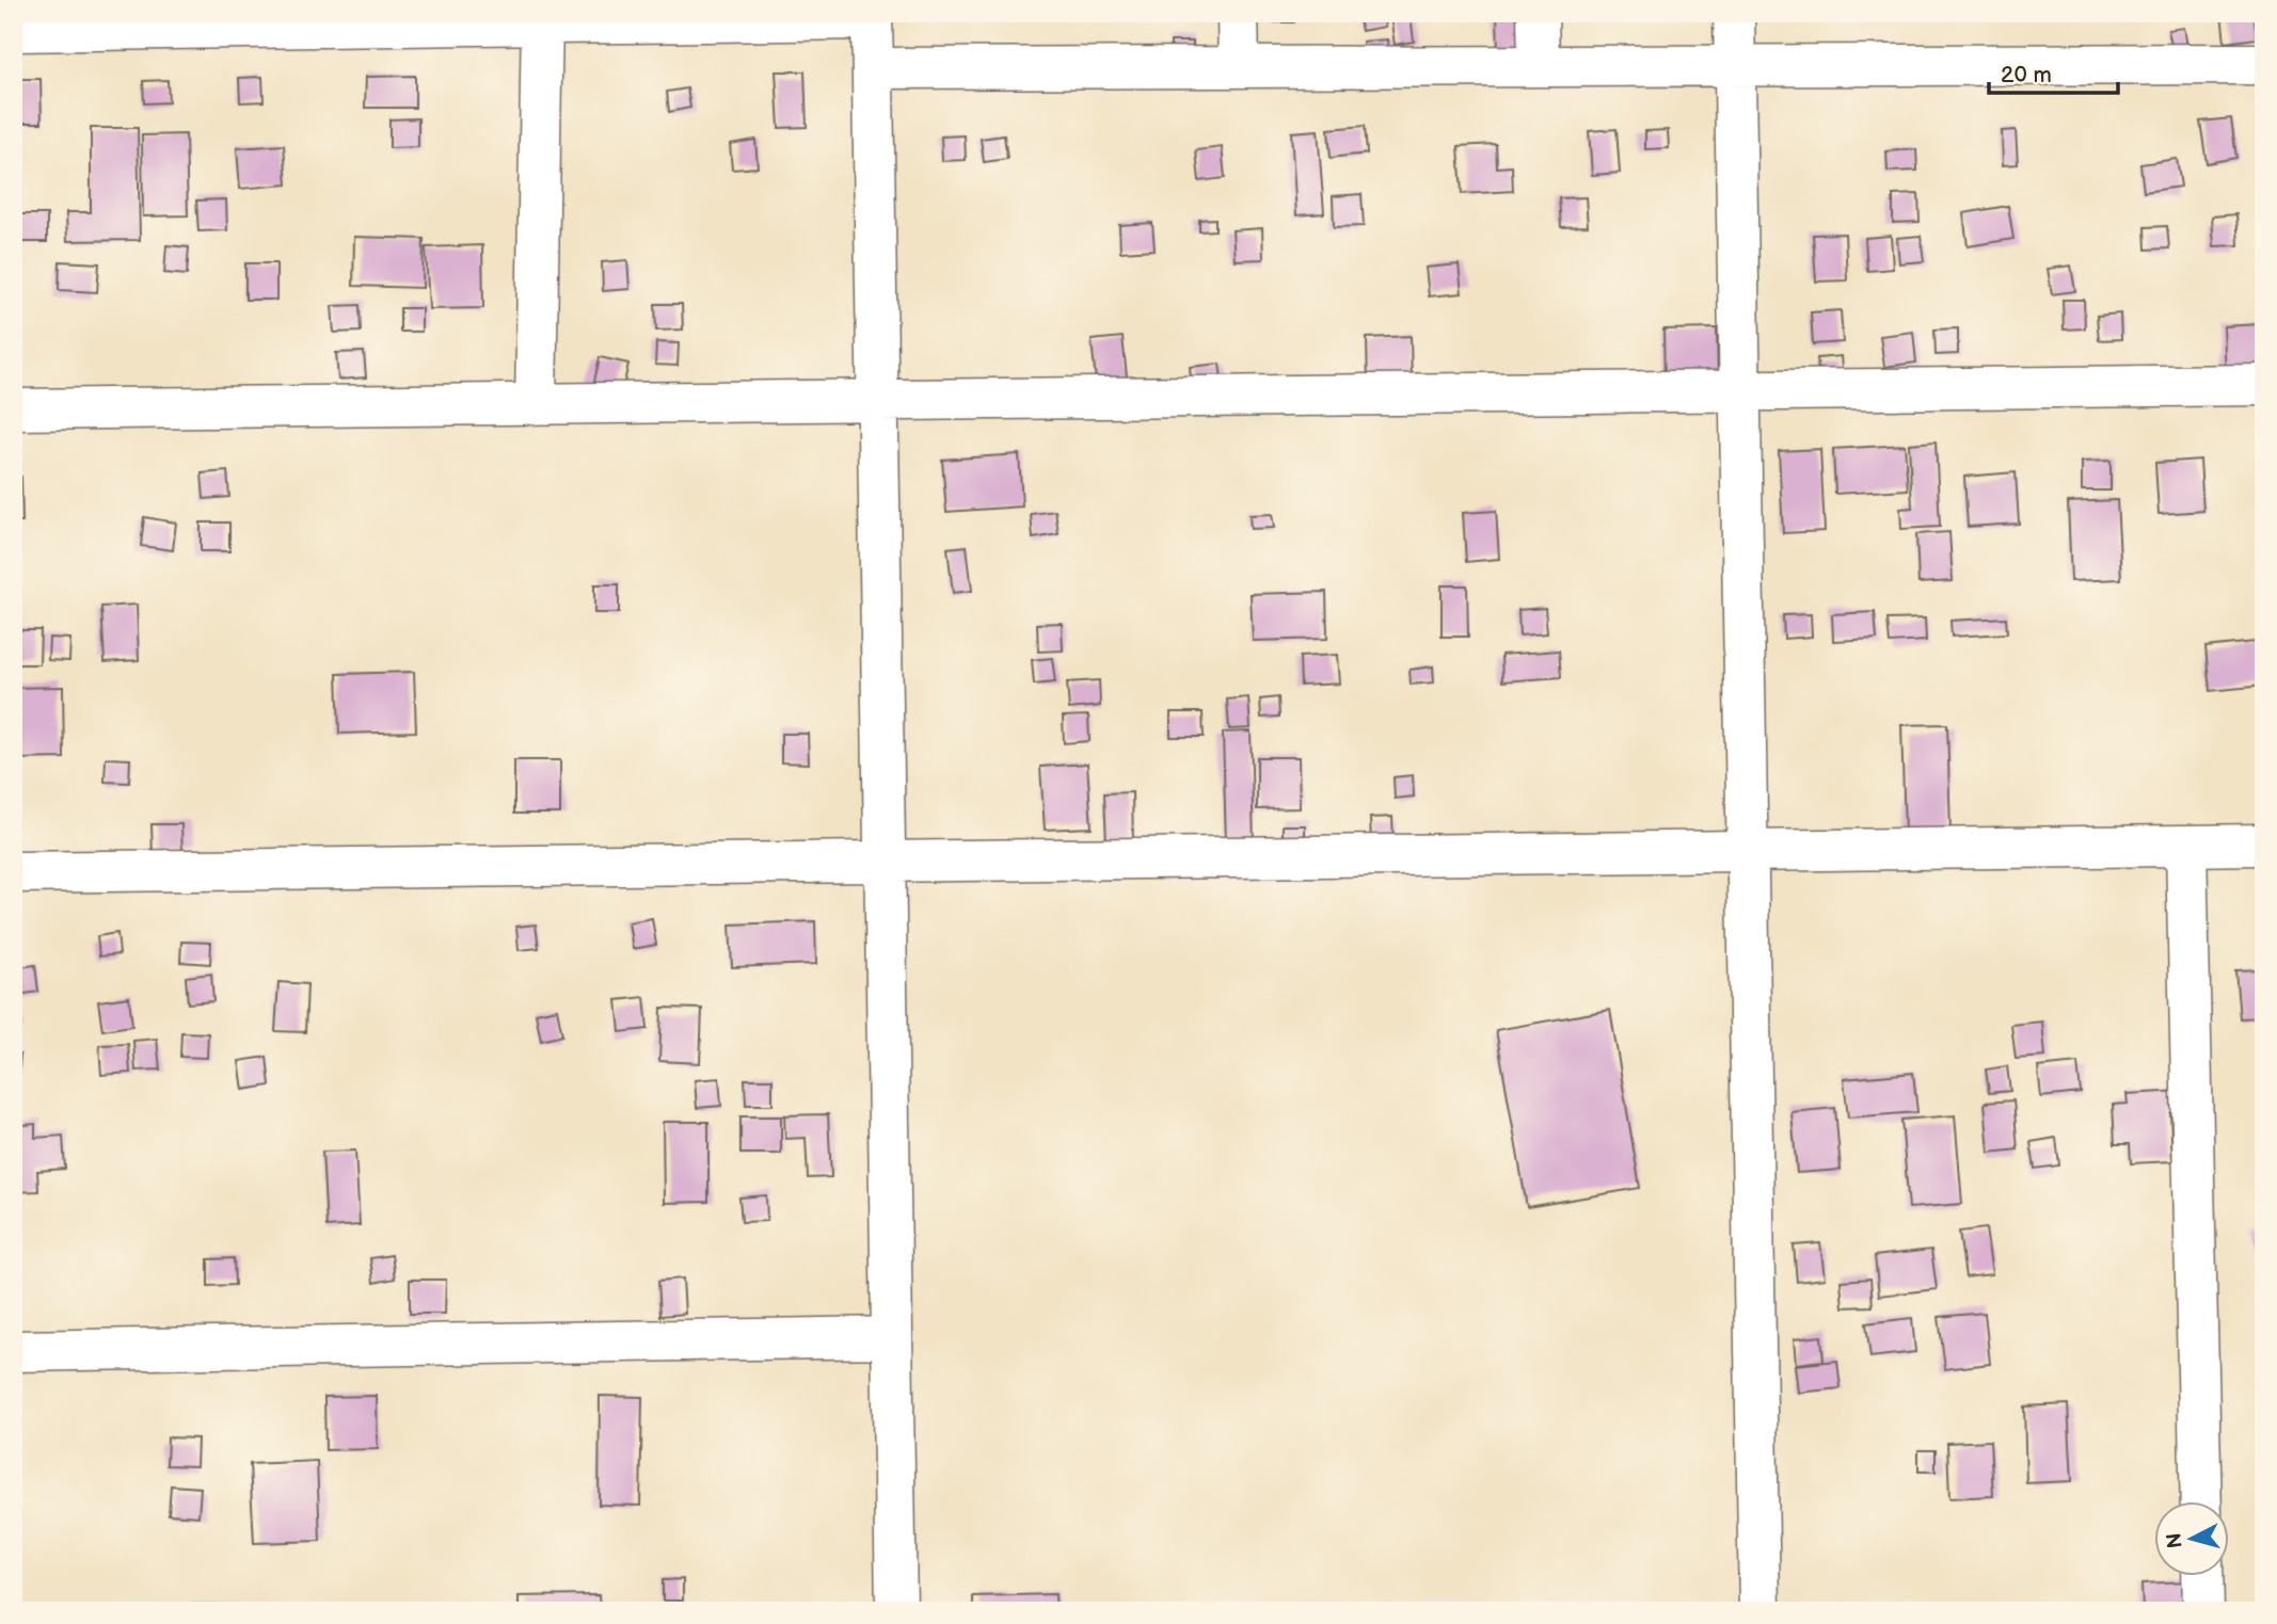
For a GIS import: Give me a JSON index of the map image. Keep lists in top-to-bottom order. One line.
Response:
{"scale_bar":"20 m","north":"left"}
